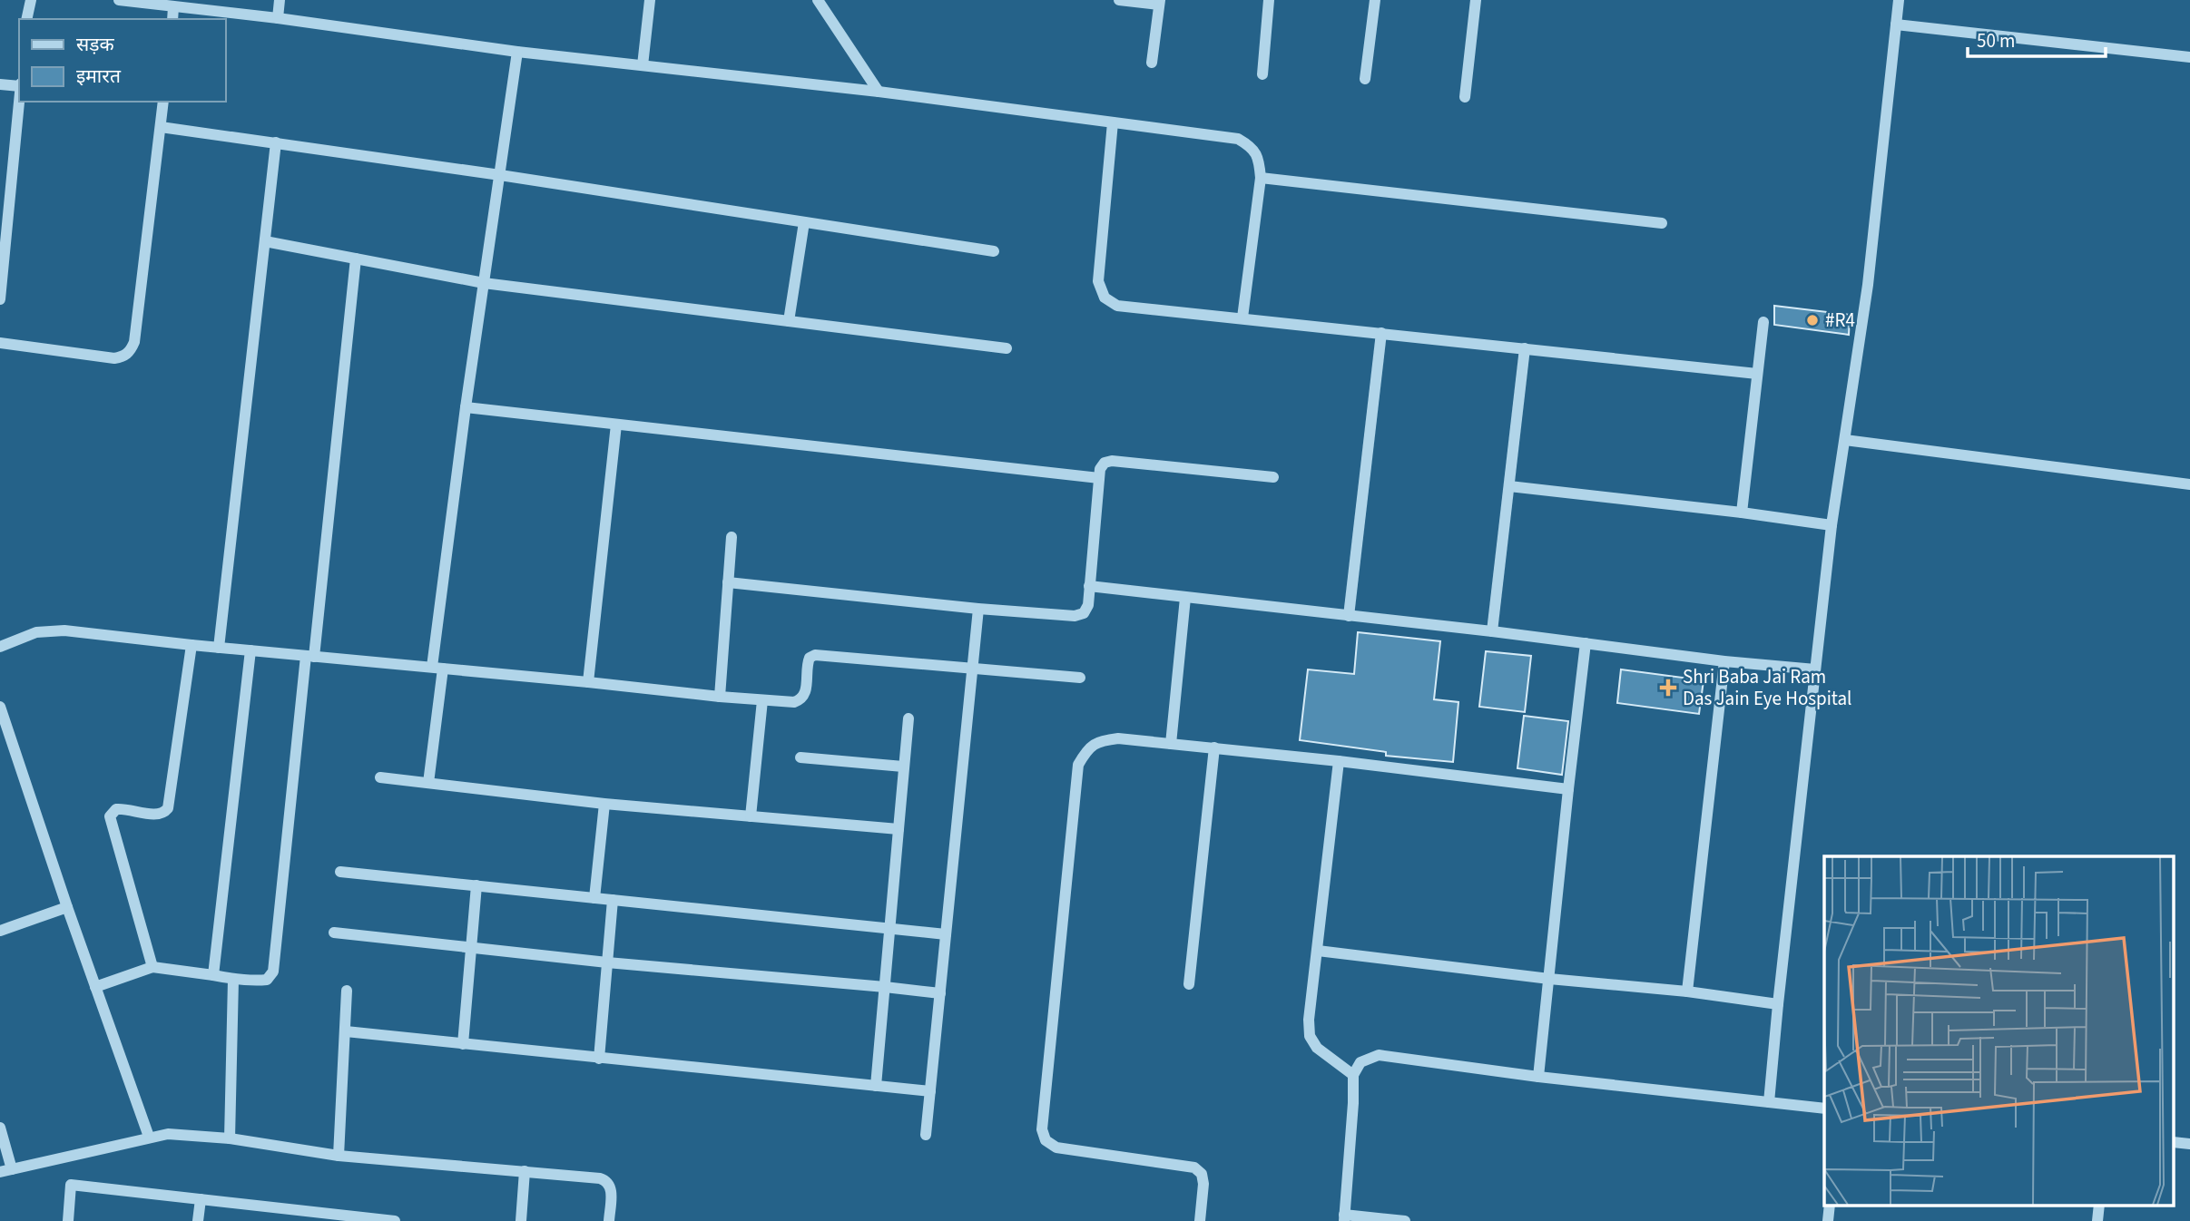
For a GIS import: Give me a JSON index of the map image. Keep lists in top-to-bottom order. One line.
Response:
{"places":{"other":["#R4"],"health":["Shri Baba Jai Ram Das Jain Eye Hospital"]},"legend":["सड़क","इमारत"],"scale_bar":"50 m"}
